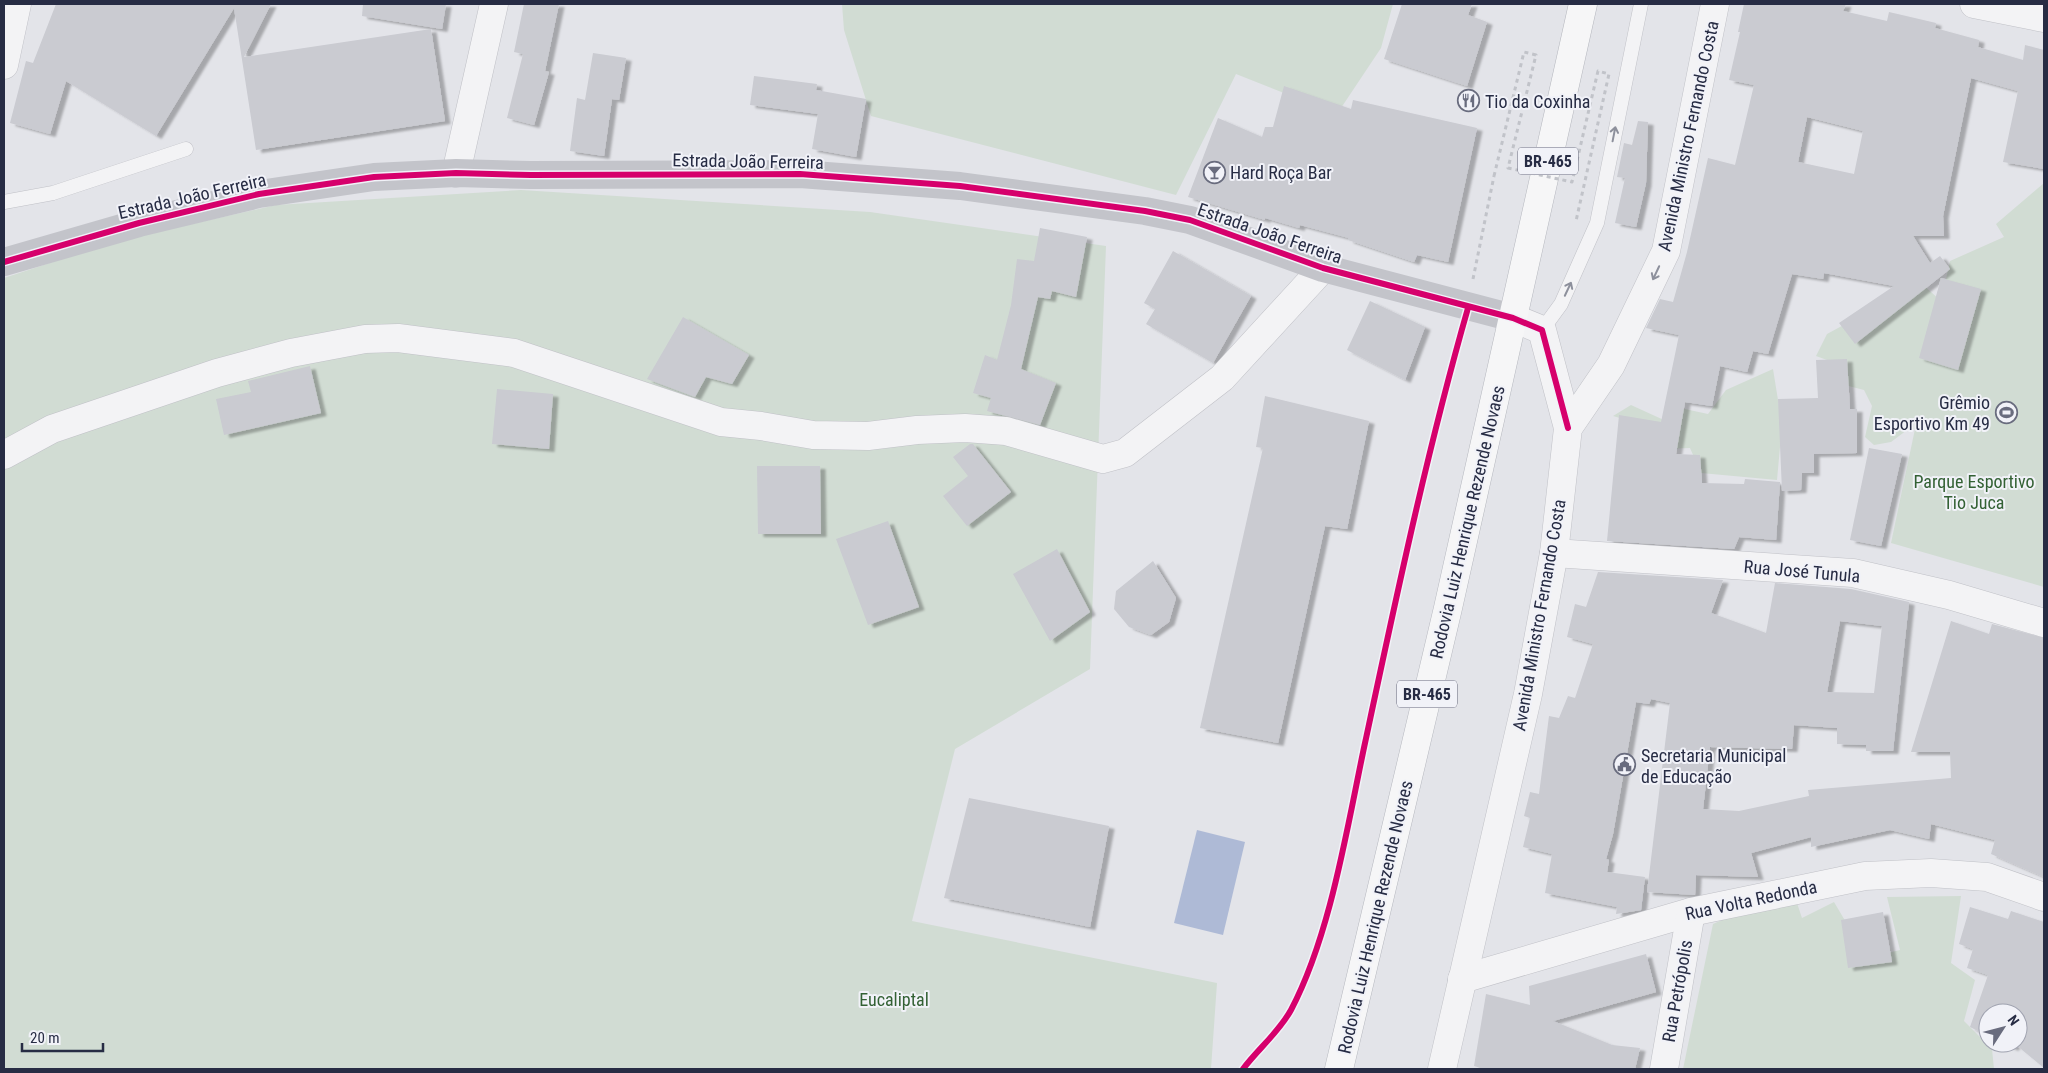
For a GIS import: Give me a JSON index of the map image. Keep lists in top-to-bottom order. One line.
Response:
{"streets":{"highway":["BR-465","Rodovia Luiz Henrique Rezende Novaes"],"street":["Avenida Ministro Fernando Costa","Estrada João Ferreira","Rua José Tunula","Rua Volta Redonda","Rua Petrópolis"]},"crossings":[["Avenida Ministro Fernando Costa","Rua José Tunula"],["Avenida Ministro Fernando Costa","Rua Volta Redonda"],["Estrada João Ferreira","Rodovia Luiz Henrique Rezende Novaes"],["Rua Volta Redonda","Rua Petrópolis"]],"one_way":["Avenida Ministro Fernando Costa"],"parks":["Parque Esportivo Tio Juca","Eucaliptal"],"places":{"restaurant":["Tio da Coxinha"],"bar":["Hard Roça Bar"],"sports":["Grêmio Esportivo Km 49"],"public building":["Secretaria Municipal de Educação"]},"scale_bar":"20 m","north":"top right"}
